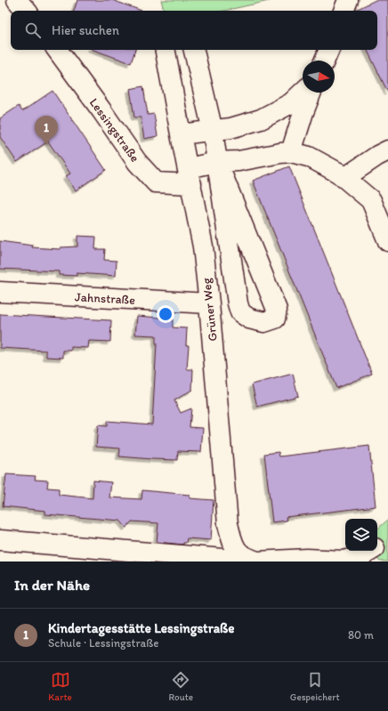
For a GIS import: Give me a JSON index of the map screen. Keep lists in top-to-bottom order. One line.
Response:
{"streets":{"street":["Lessingstraße","Jahnstraße","Grüner Weg"]},"crossings":[["Lessingstraße","Grüner Weg"],["Jahnstraße","Grüner Weg"]],"north":"right","page":{"search":"Hier suchen","pins":"1","heading":"In der Nähe","list":[{"mark":"1","name":"Kindertagesstätte Lessingstraße","note":"Schule · Lessingstraße","value":"80 m"}],"nav":["Karte","Route","Gespeichert"]}}
